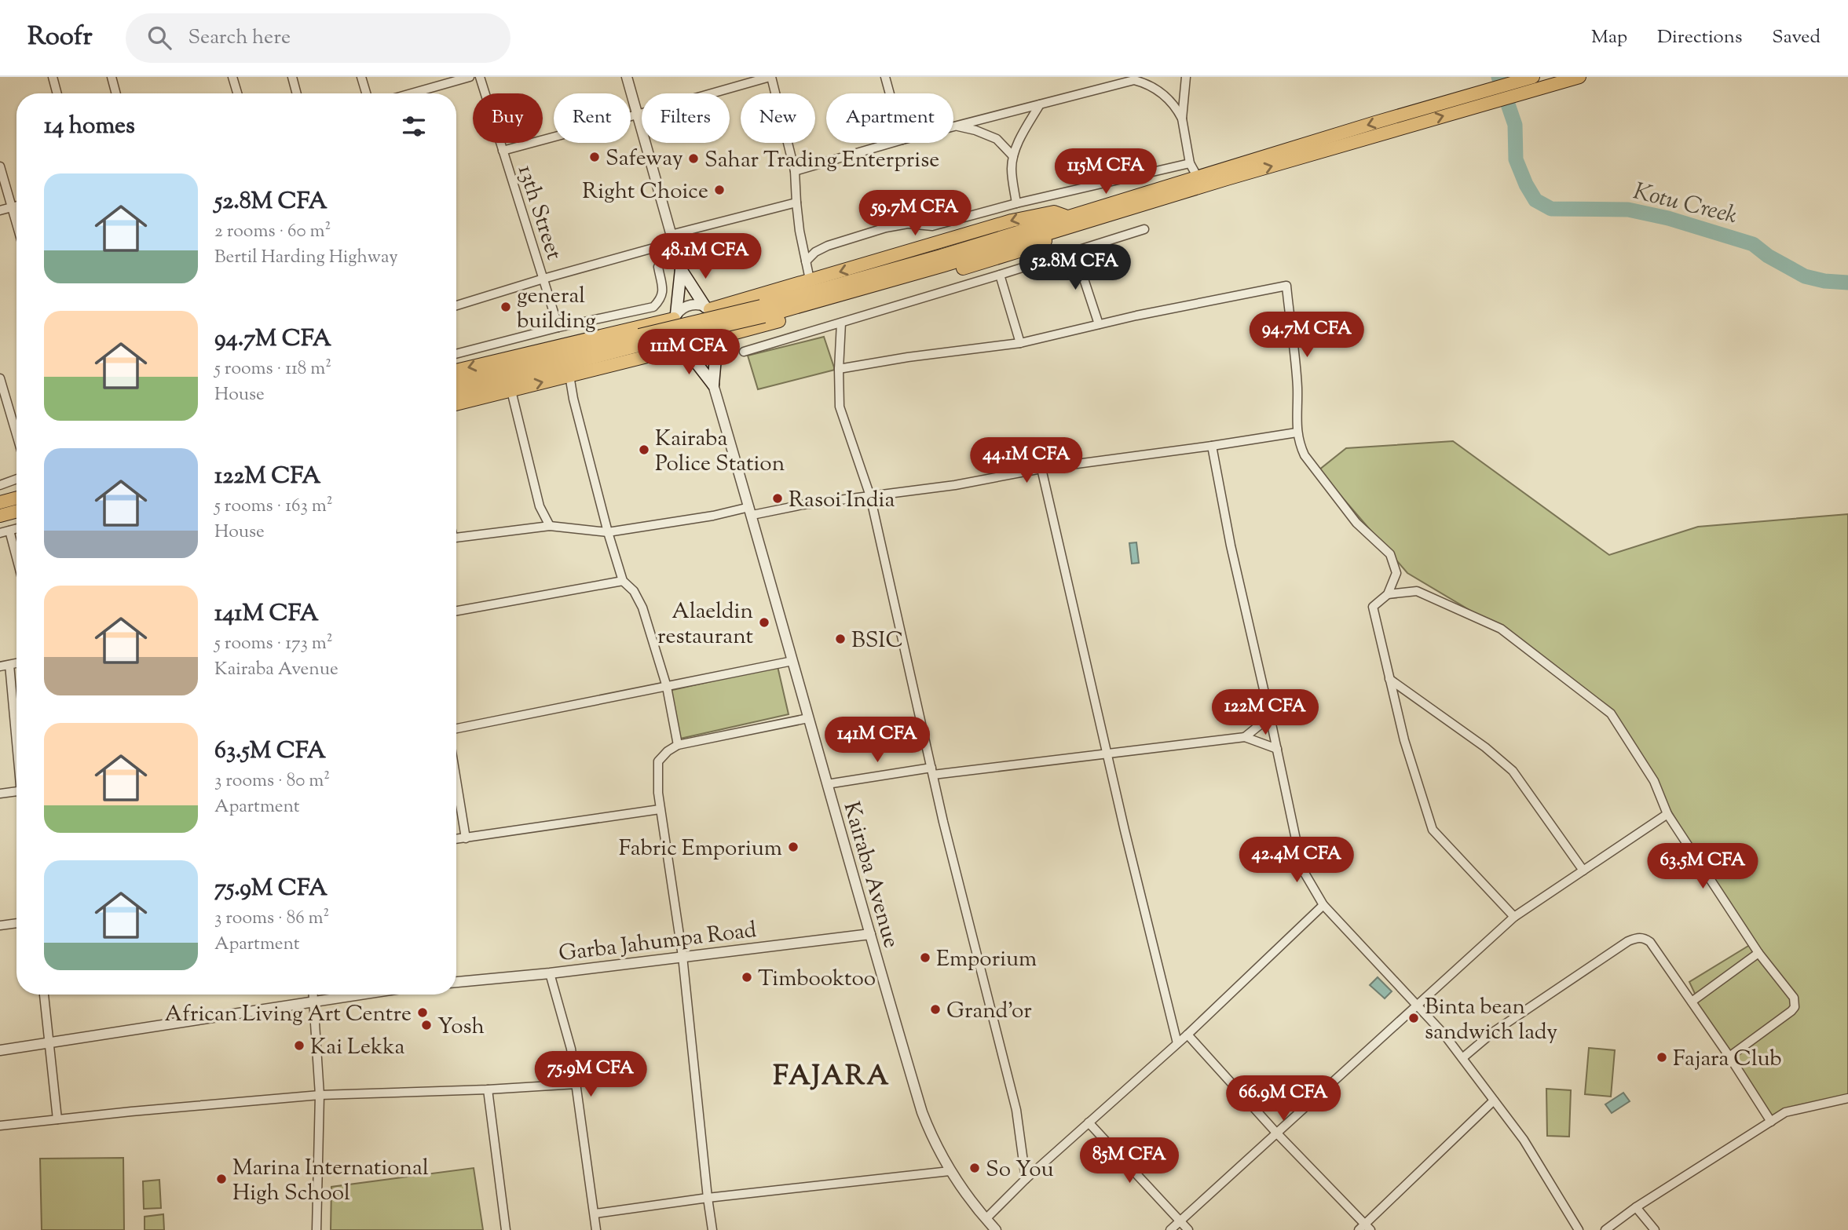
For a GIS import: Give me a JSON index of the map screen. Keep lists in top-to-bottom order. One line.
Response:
{"streets":{"street":["13th Street","Kairaba Avenue","Garba Jahumpa Road"]},"crossings":[["Kairaba Avenue","Garba Jahumpa Road"]],"districts":["FAJARA"],"water":["Kotu Creek"],"places":["Safeway","Sahar Trading Enterprise","Right Choice","general building","Kairaba Police Station","Rasoi India","Alaeldin restaurant","BSIC","Fabric Emporium","Emporium","Timbooktoo","Grand’or","African Living Art Centre","Binta bean sandwich lady","Yosh","Kai Lekka","Fajara Club","So You","Marina International High School"],"page":{"header":"Roofr","search":"Search here","nav":["Map","Directions","Saved"],"chip":["Buy","Rent","Filters","New","Apartment"],"heading":"14 homes","price":["115M CFA","59.7M CFA","48.1M CFA","52.8M CFA","94.7M CFA","111M CFA","44.1M CFA","122M CFA","141M CFA","42.4M CFA","63.5M CFA","75.9M CFA","66.9M CFA","85M CFA"],"list":[{"name":"52.8M CFA","note":"2 rooms · 60 m² · Bertil Harding Highway"},{"name":"94.7M CFA","note":"5 rooms · 118 m² · House"},{"name":"122M CFA","note":"5 rooms · 163 m² · House"},{"name":"141M CFA","note":"5 rooms · 173 m² · Kairaba Avenue"},{"name":"63.5M CFA","note":"3 rooms · 80 m² · Apartment"},{"name":"75.9M CFA","note":"3 rooms · 86 m² · Apartment"}]}}
